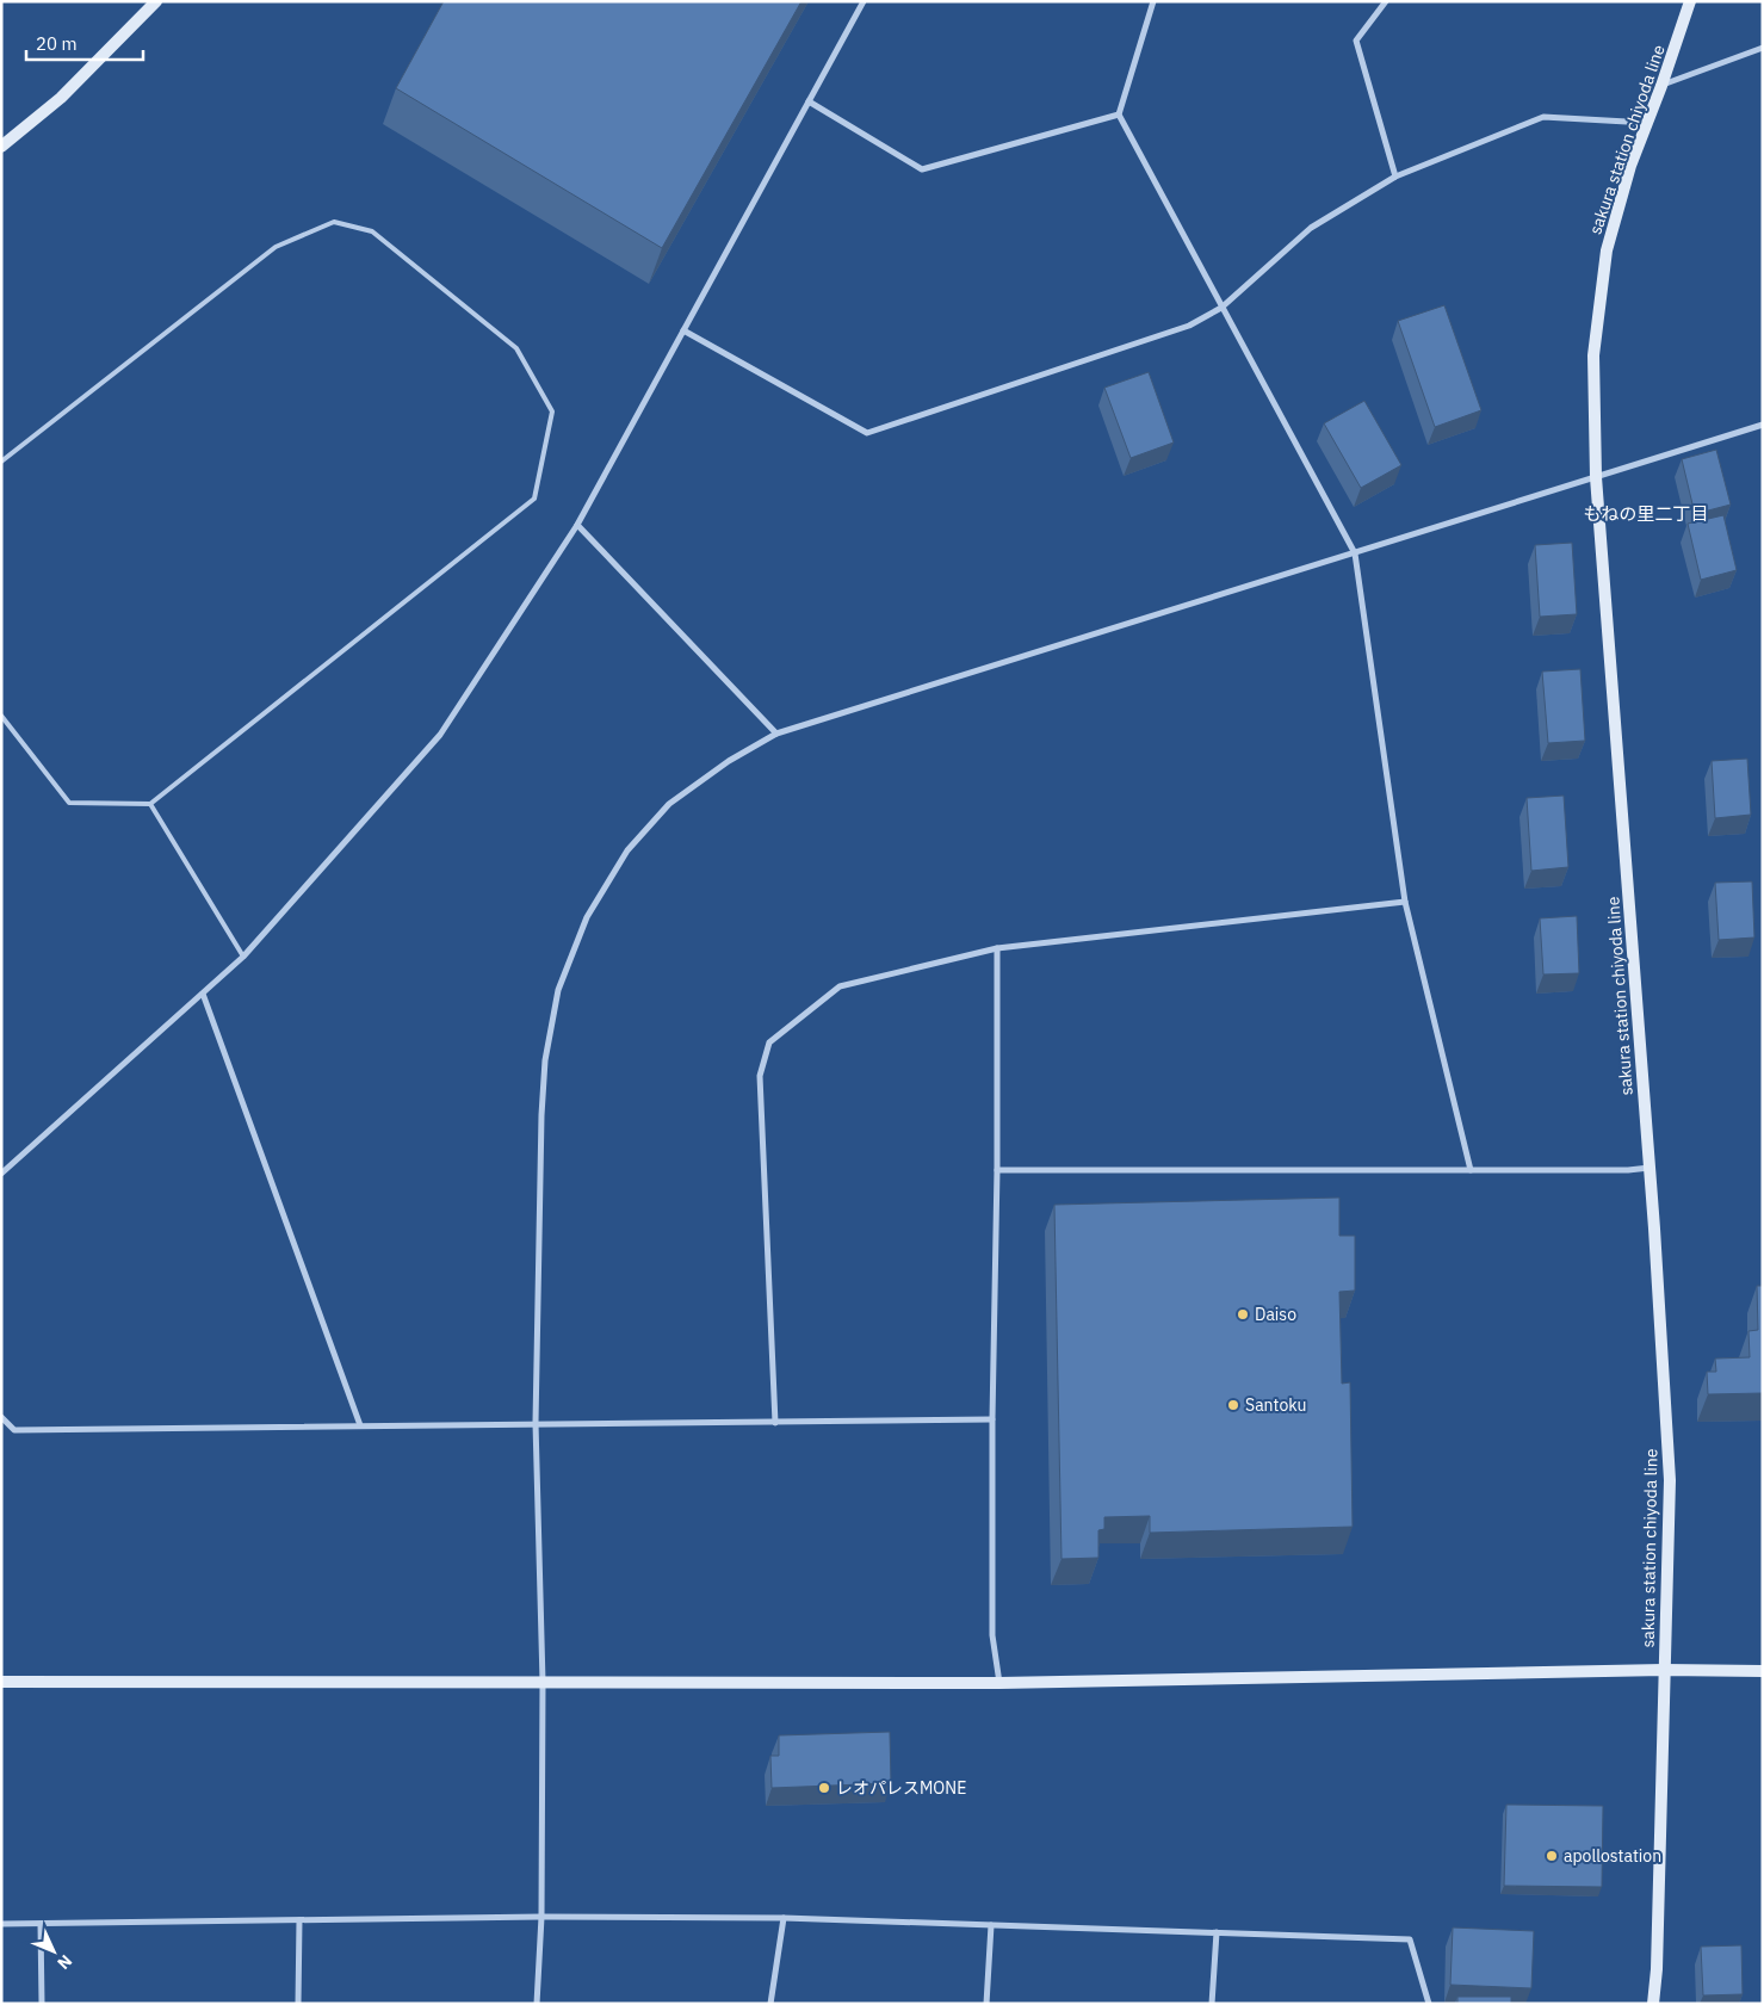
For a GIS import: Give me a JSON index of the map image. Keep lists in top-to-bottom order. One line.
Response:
{"streets":{"main road":["sakura station chiyoda line"]},"districts":["もねの里二丁目"],"places":["Daiso","Santoku","レオパレスMONE","apollostation"],"scale_bar":"20 m","north":"bottom right"}
